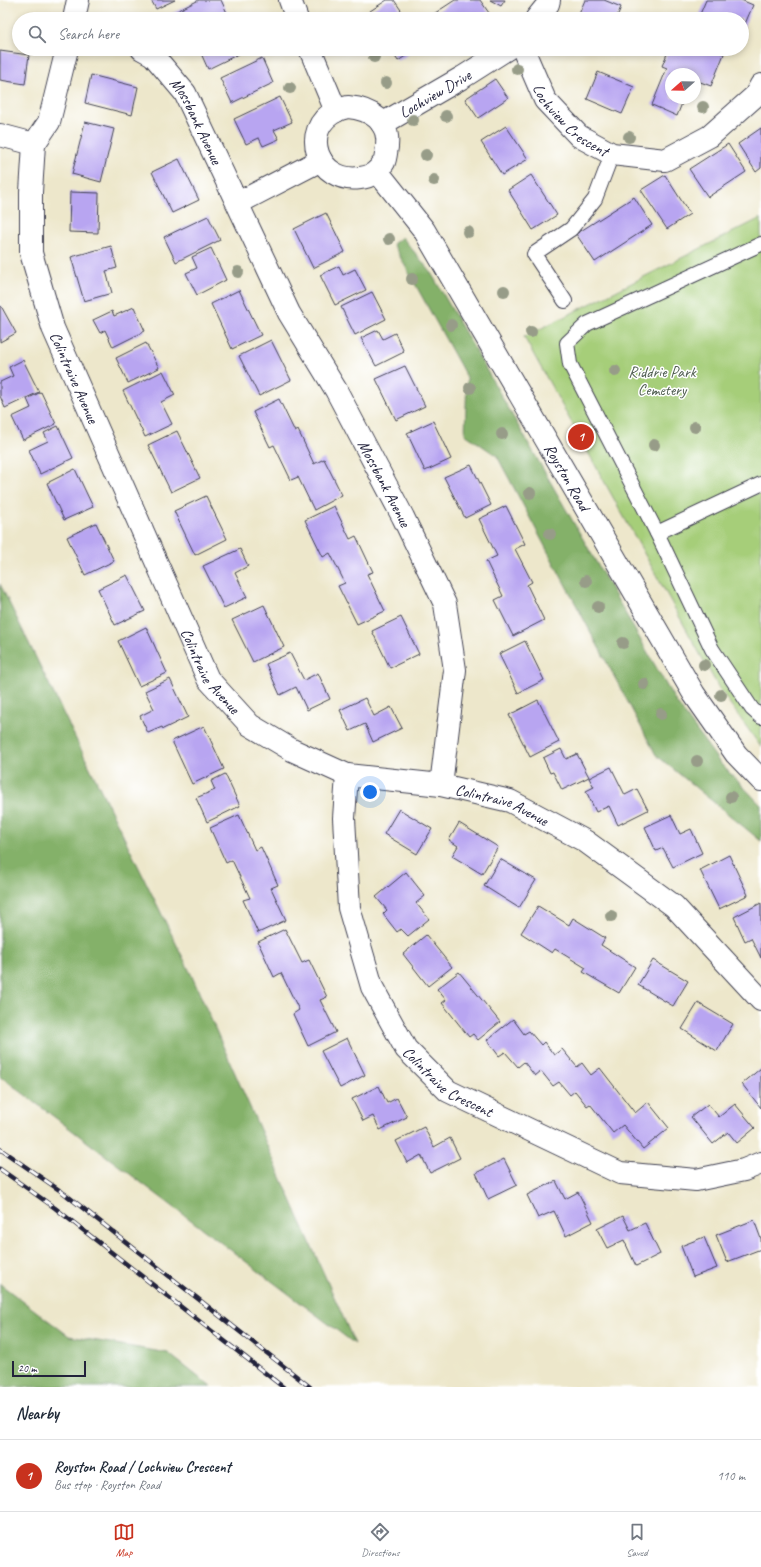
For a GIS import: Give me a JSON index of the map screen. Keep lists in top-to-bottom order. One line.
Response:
{"streets":{"street":["Lochview Drive","Lochview Crescent","Mossbank Avenue","Colintraive Avenue","Royston Road","Colintraive Crescent"]},"crossings":[["Lochview Drive","Royston Road"],["Mossbank Avenue","Colintraive Avenue"],["Colintraive Avenue","Colintraive Crescent"]],"parks":["Riddrie Park Cemetery"],"scale_bar":"20 m","north":"left","page":{"search":"Search here","pins":"1","scale":"20 m","heading":"Nearby","list":[{"mark":"1","name":"Royston Road / Lochview Crescent","note":"Bus stop · Royston Road","value":"110 m"}],"nav":["Map","Directions","Saved"]}}
